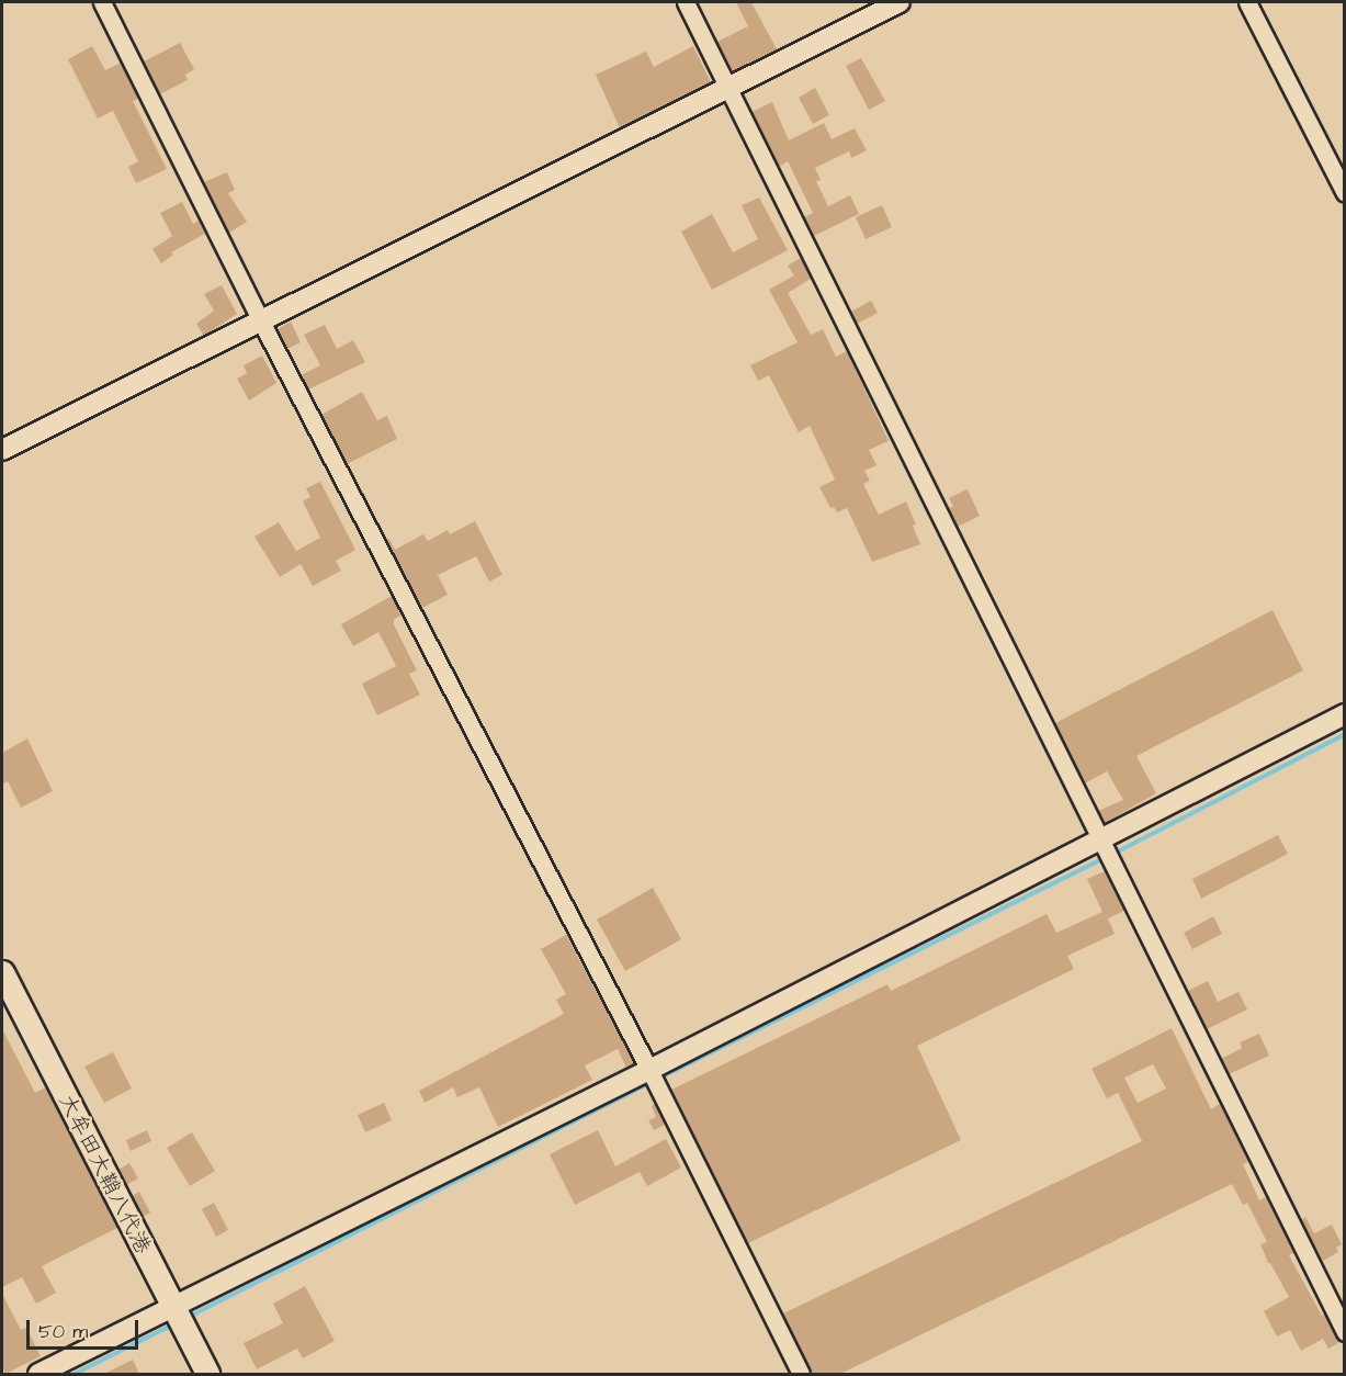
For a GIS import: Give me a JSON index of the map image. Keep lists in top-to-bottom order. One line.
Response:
{"streets":{"main road":["大牟田大鞘八代港"]},"scale_bar":"50 m"}
